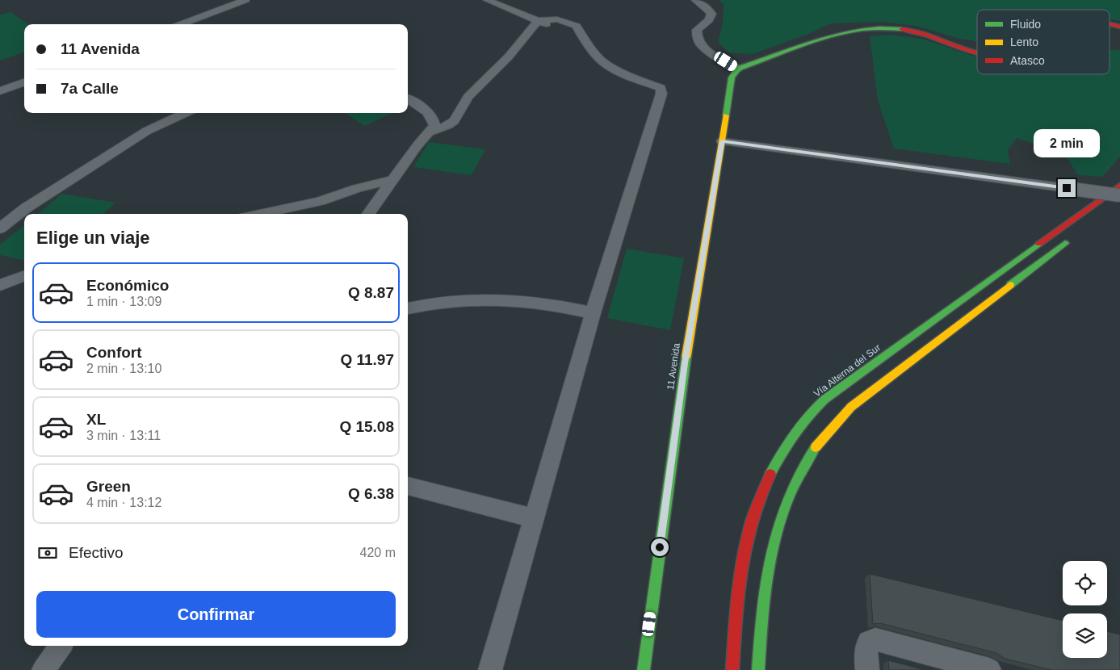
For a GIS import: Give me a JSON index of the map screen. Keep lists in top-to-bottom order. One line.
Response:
{"streets":{"main road":["11 Avenida","Vía Alterna del Sur"]},"legend":["Fluido","Lento","Atasco"],"page":{"banner":["11 Avenida","7a Calle"],"bubble":"2 min","heading":"Elige un viaje","list":[{"name":"Económico","note":"1 min · 13:09","value":"Q 8.87"},{"name":"Confort","note":"2 min · 13:10","value":"Q 11.97"},{"name":"XL","note":"3 min · 13:11","value":"Q 15.08"},{"name":"Green","note":"4 min · 13:12","value":"Q 6.38"}],"pay":["Efectivo","420 m"],"buttons":"Confirmar"}}
